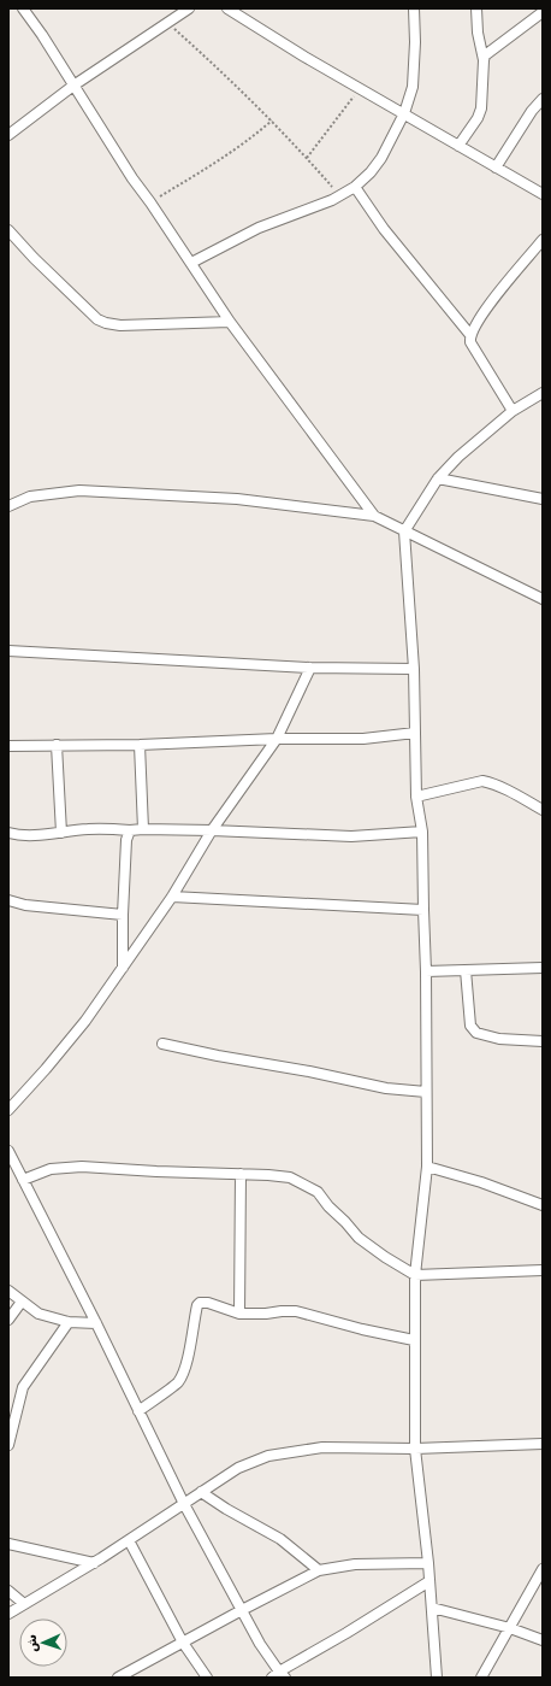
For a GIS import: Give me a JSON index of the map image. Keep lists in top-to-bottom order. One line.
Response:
{"north":"left"}
